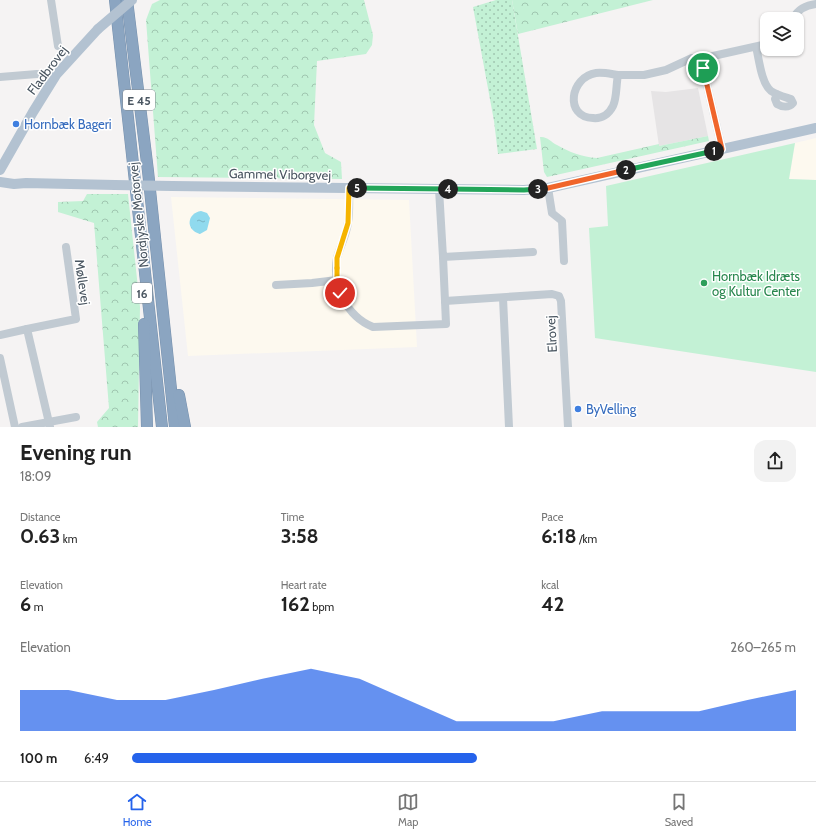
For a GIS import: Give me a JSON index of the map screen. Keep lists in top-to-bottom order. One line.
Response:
{"streets":{"highway":["E 45","Nordjyske Motorvej","16"],"main road":["Fladbrovej","Gammel Viborgvej"],"street":["Møllevej","Elrovej"]},"crossings":[["Fladbrovej","Gammel Viborgvej"],["Nordjyske Motorvej","16"]],"places":["Hornbæk Bageri","Hornbæk Idræts og Kultur Center","ByVelling"],"page":{"pins":["1","2","5","3","4"],"heading":["Evening run","18:09"],"stats":[["Distance","0.63 km"],["Time","3:58"],["Pace","6:18 /km"],["Elevation","6 m"],["Heart rate","162 bpm"],["kcal","42"]],"chart":["Elevation","260–265 m"],"list":[{"name":"100 m","note":"6:49"}],"tabs":["Home","Map","Saved"]}}
